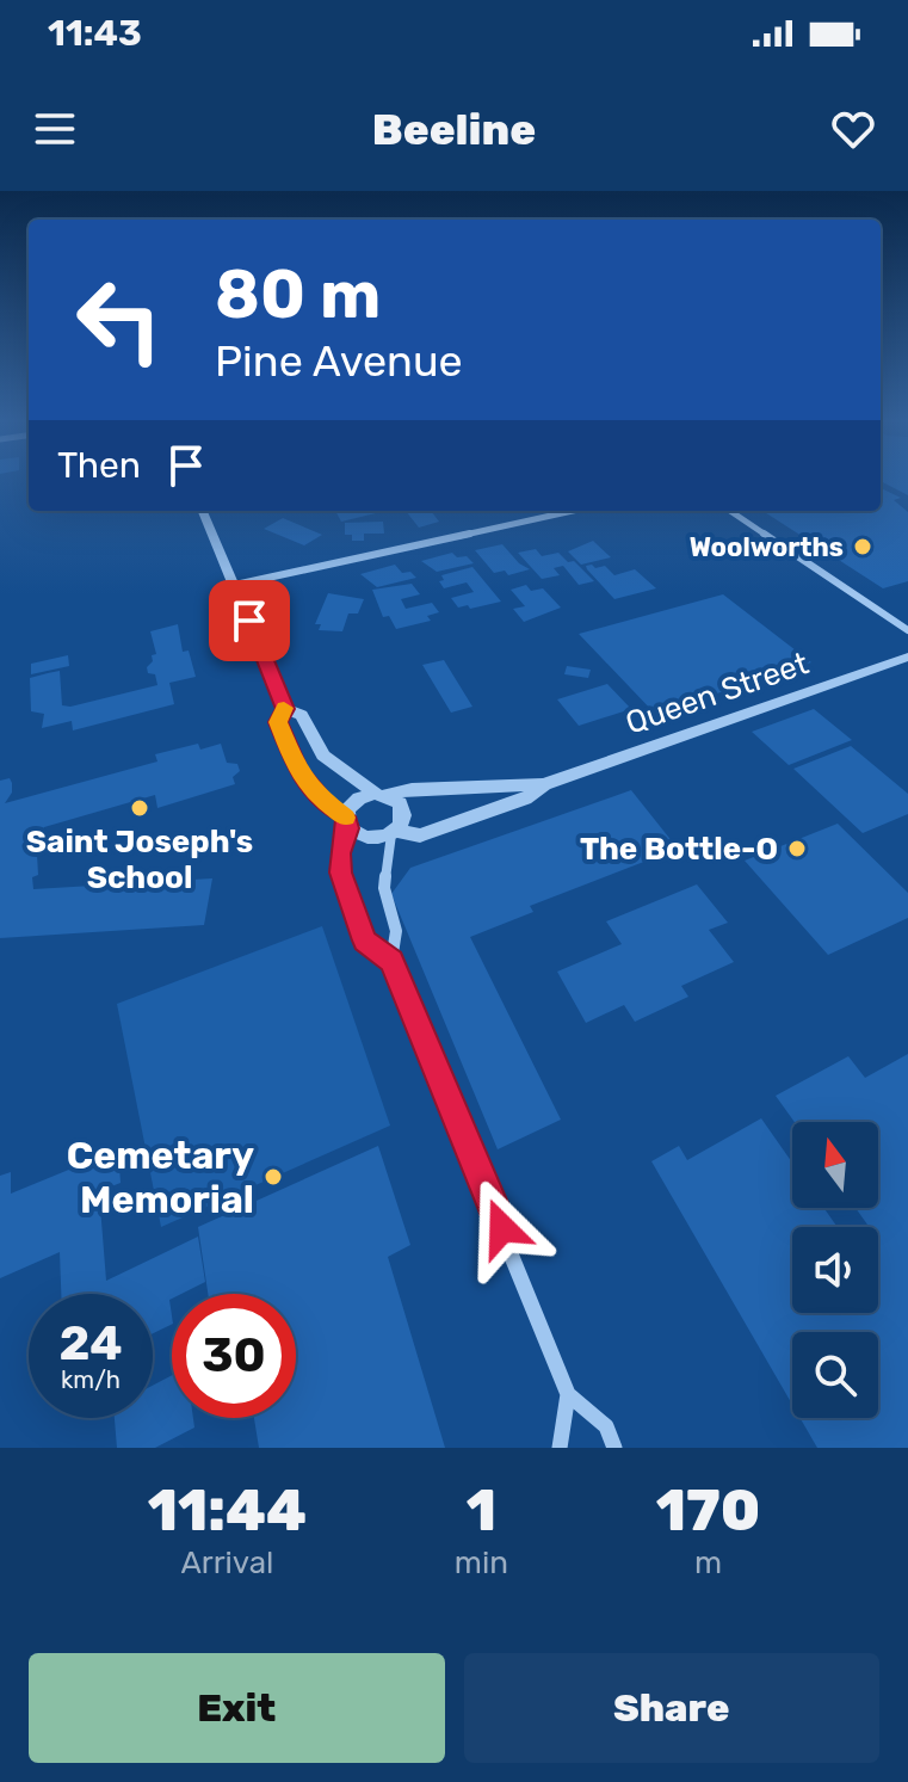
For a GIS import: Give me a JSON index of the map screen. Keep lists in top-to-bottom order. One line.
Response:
{"streets":{"street":["Queen Street"]},"places":["Woolworths","Saint Joseph's School","The Bottle-O","Cemetary Memorial"],"north":"top","page":{"status":"11:43","header":"Beeline","turn":["80 m","Pine Avenue"],"then":"Then","speed":"24 km/h","limit":"30","eta":["11:44","Arrival","1","min","170","m"],"buttons":["Exit","Share"]}}
